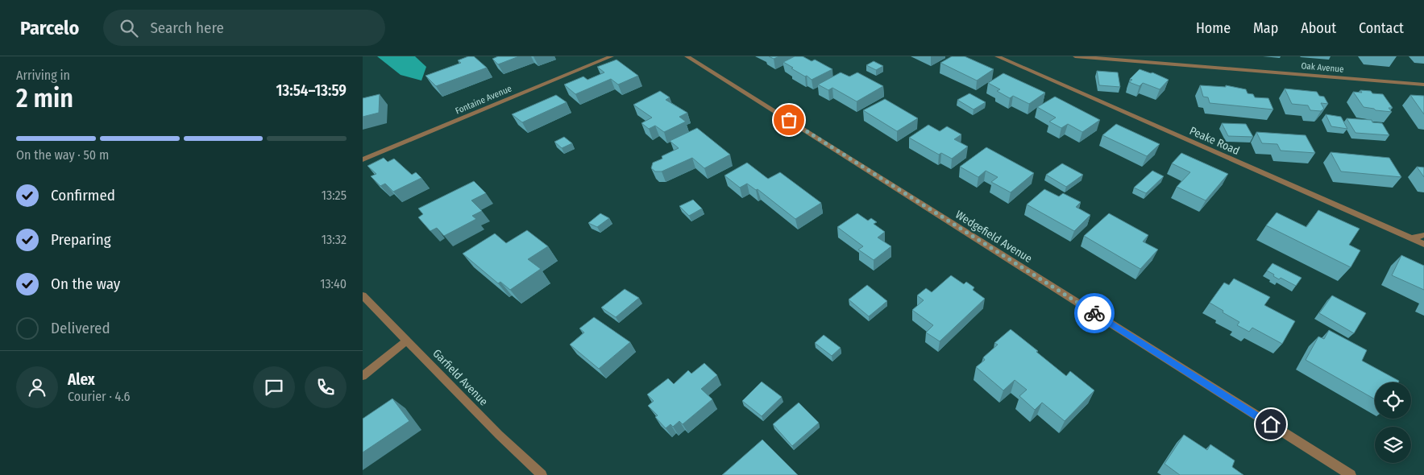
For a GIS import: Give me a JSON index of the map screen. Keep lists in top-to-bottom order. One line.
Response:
{"streets":{"street":["Oak Avenue","Fontaine Avenue","Peake Road","Wedgefield Avenue","Garfield Avenue"]},"page":{"header":"Parcelo","search":"Search here","nav":["Home","Map","About","Contact"],"heading":["2 min","Arriving in","13:54–13:59"],"panel":["Alex","Courier · 4.6"],"bar":"On the way · 50 m","list":[["Confirmed","13:25"],["Preparing","13:32"],["On the way","13:40"],"Delivered"]}}
